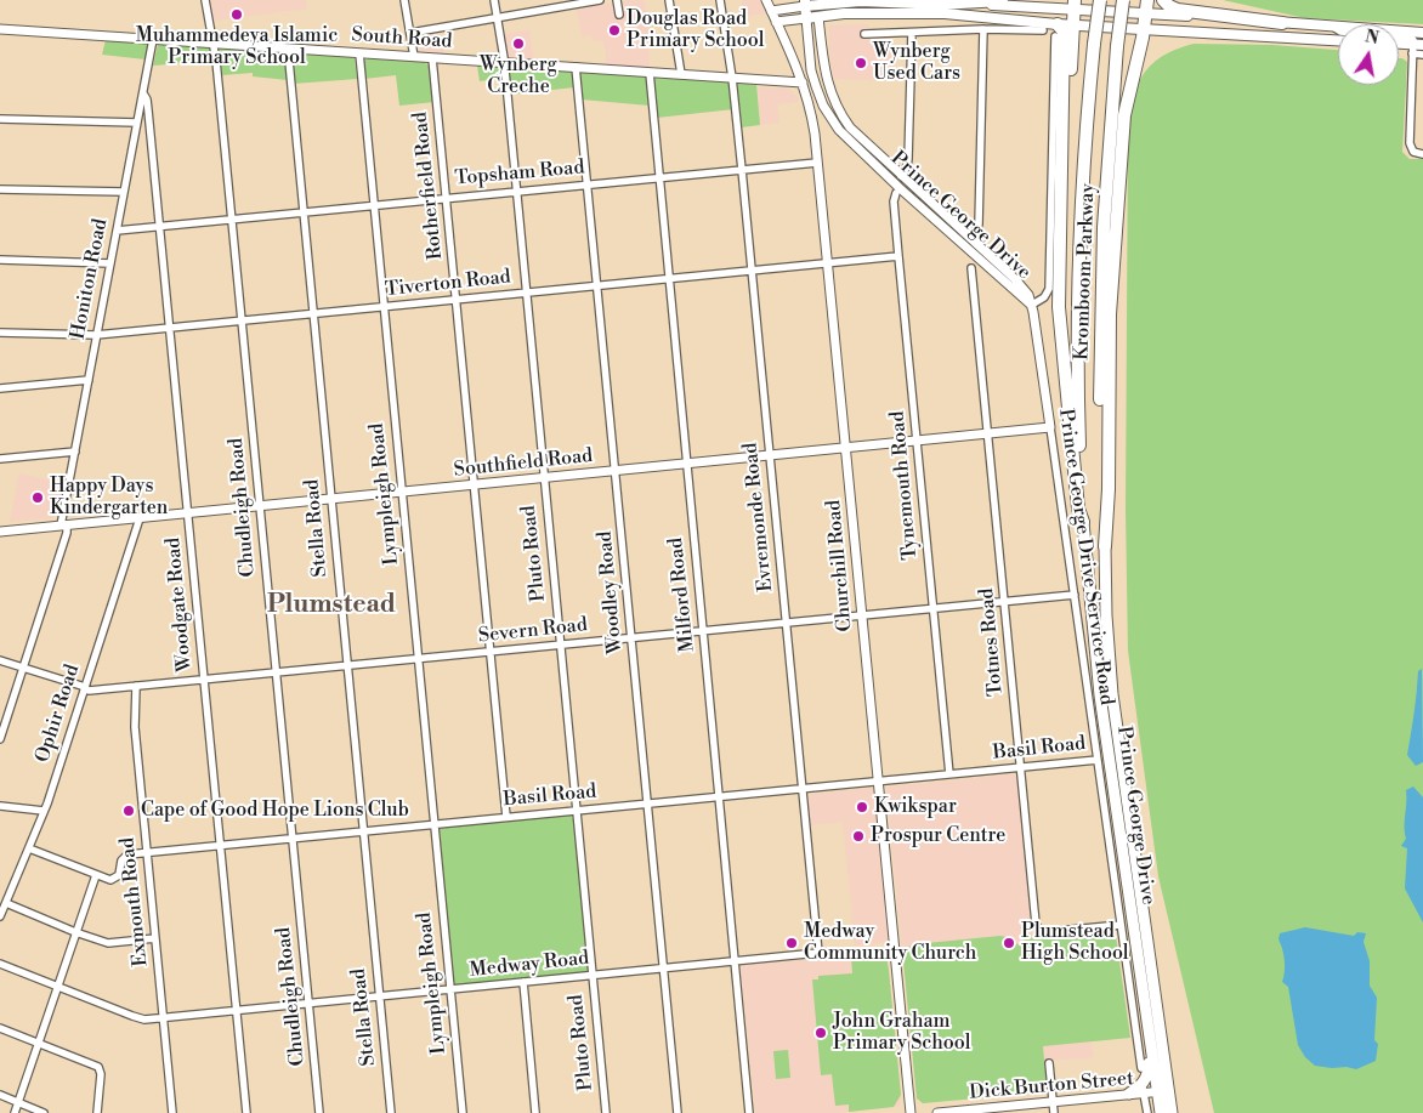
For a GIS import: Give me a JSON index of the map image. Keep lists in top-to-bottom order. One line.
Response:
{"streets":{"highway":["Kromboom Parkway"],"main road":["Prince George Drive"],"street":["South Road","Topsham Road","Rotherfield Road","Honiton Road","Tiverton Road","Southfield Road","Tynemouth Road","Lympleigh Road","Chudleigh Road","Evremonde Road","Stella Road","Pluto Road","Prince George Drive Service Road","Churchill Road","Woodley Road","Milford Road","Woodgate Road","Severn Road","Totnes Road","Ophir Road","Basil Road","Exmouth Road","Medway Road","Dick Burton Street"]},"crossings":[["South Road","Rotherfield Road"],["South Road","Honiton Road"],["South Road","Lympleigh Road"],["South Road","Chudleigh Road"],["South Road","Evremonde Road"],["South Road","Stella Road"],["South Road","Pluto Road"],["South Road","Churchill Road"],["South Road","Woodley Road"],["South Road","Milford Road"],["Topsham Road","Rotherfield Road"],["Topsham Road","Honiton Road"],["Topsham Road","Lympleigh Road"],["Topsham Road","Chudleigh Road"],["Topsham Road","Evremonde Road"],["Topsham Road","Stella Road"],["Topsham Road","Pluto Road"],["Topsham Road","Churchill Road"],["Topsham Road","Woodley Road"],["Topsham Road","Milford Road"],["Topsham Road","Woodgate Road"],["Rotherfield Road","Tiverton Road"],["Rotherfield Road","Southfield Road"],["Rotherfield Road","Severn Road"],["Rotherfield Road","Basil Road"],["Prince George Drive","Kromboom Parkway"],["Prince George Drive","Prince George Drive Service Road"],["Prince George Drive","Dick Burton Street"],["Honiton Road","Tiverton Road"],["Honiton Road","Southfield Road"],["Honiton Road","Woodgate Road"],["Honiton Road","Severn Road"],["Tiverton Road","Tynemouth Road"],["Tiverton Road","Lympleigh Road"],["Tiverton Road","Chudleigh Road"],["Tiverton Road","Evremonde Road"],["Tiverton Road","Stella Road"],["Tiverton Road","Pluto Road"],["Tiverton Road","Churchill Road"],["Tiverton Road","Woodley Road"],["Tiverton Road","Milford Road"],["Tiverton Road","Woodgate Road"],["Southfield Road","Tynemouth Road"],["Southfield Road","Lympleigh Road"],["Southfield Road","Chudleigh Road"],["Southfield Road","Evremonde Road"],["Southfield Road","Stella Road"],["Southfield Road","Pluto Road"],["Southfield Road","Prince George Drive Service Road"],["Southfield Road","Churchill Road"],["Southfield Road","Woodley Road"],["Southfield Road","Milford Road"],["Southfield Road","Woodgate Road"],["Southfield Road","Totnes Road"],["Southfield Road","Ophir Road"],["Tynemouth Road","Severn Road"],["Tynemouth Road","Basil Road"],["Lympleigh Road","Severn Road"],["Lympleigh Road","Basil Road"],["Lympleigh Road","Medway Road"],["Chudleigh Road","Severn Road"],["Chudleigh Road","Basil Road"],["Chudleigh Road","Medway Road"],["Evremonde Road","Severn Road"],["Evremonde Road","Basil Road"],["Evremonde Road","Medway Road"],["Stella Road","Severn Road"],["Stella Road","Basil Road"],["Stella Road","Medway Road"],["Pluto Road","Severn Road"],["Pluto Road","Basil Road"],["Pluto Road","Medway Road"],["Prince George Drive Service Road","Severn Road"],["Prince George Drive Service Road","Totnes Road"],["Prince George Drive Service Road","Basil Road"],["Churchill Road","Severn Road"],["Churchill Road","Basil Road"],["Woodley Road","Severn Road"],["Woodley Road","Basil Road"],["Woodley Road","Medway Road"],["Milford Road","Severn Road"],["Milford Road","Basil Road"],["Milford Road","Medway Road"],["Woodgate Road","Severn Road"],["Woodgate Road","Basil Road"],["Woodgate Road","Medway Road"],["Severn Road","Totnes Road"],["Severn Road","Ophir Road"],["Severn Road","Exmouth Road"],["Totnes Road","Basil Road"],["Basil Road","Exmouth Road"],["Exmouth Road","Medway Road"]],"districts":["Plumstead"],"places":["Muhammedeya Islamic Primary School","Douglas Road Primary School","Wynberg Creche","Wynberg Used Cars","Happy Days Kindergarten","Kwikspar","Cape of Good Hope Lions Club","Prospur Centre","Medway Community Church","Plumstead High School","John Graham Primary School"],"north":"top"}
